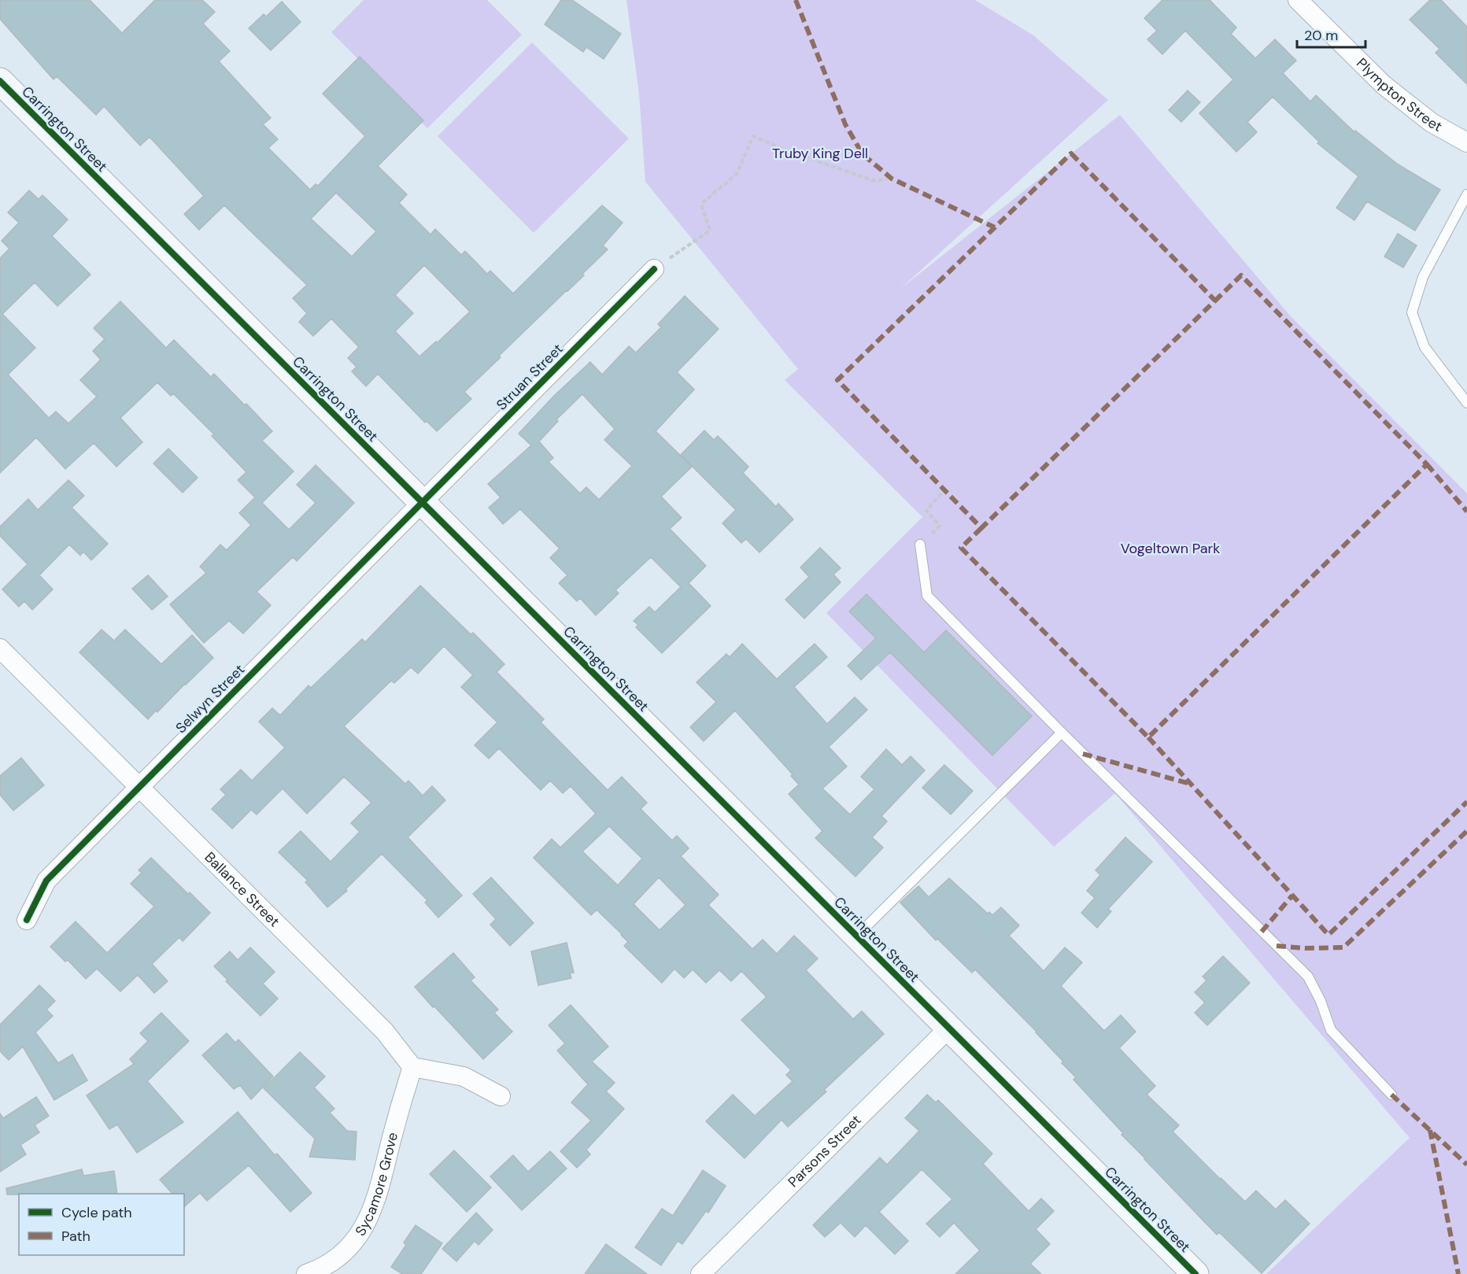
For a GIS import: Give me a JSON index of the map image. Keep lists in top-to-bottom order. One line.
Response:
{"streets":{"main road":["Carrington Street"],"street":["Plympton Street","Struan Street","Selwyn Street","Ballance Street","Parsons Street","Sycamore Grove"]},"crossings":[["Carrington Street","Struan Street"],["Carrington Street","Selwyn Street"],["Carrington Street","Parsons Street"],["Struan Street","Selwyn Street"],["Selwyn Street","Ballance Street"],["Ballance Street","Sycamore Grove"]],"parks":["Truby King Dell","Vogeltown Park"],"legend":["Cycle path","Path"],"scale_bar":"20 m"}
